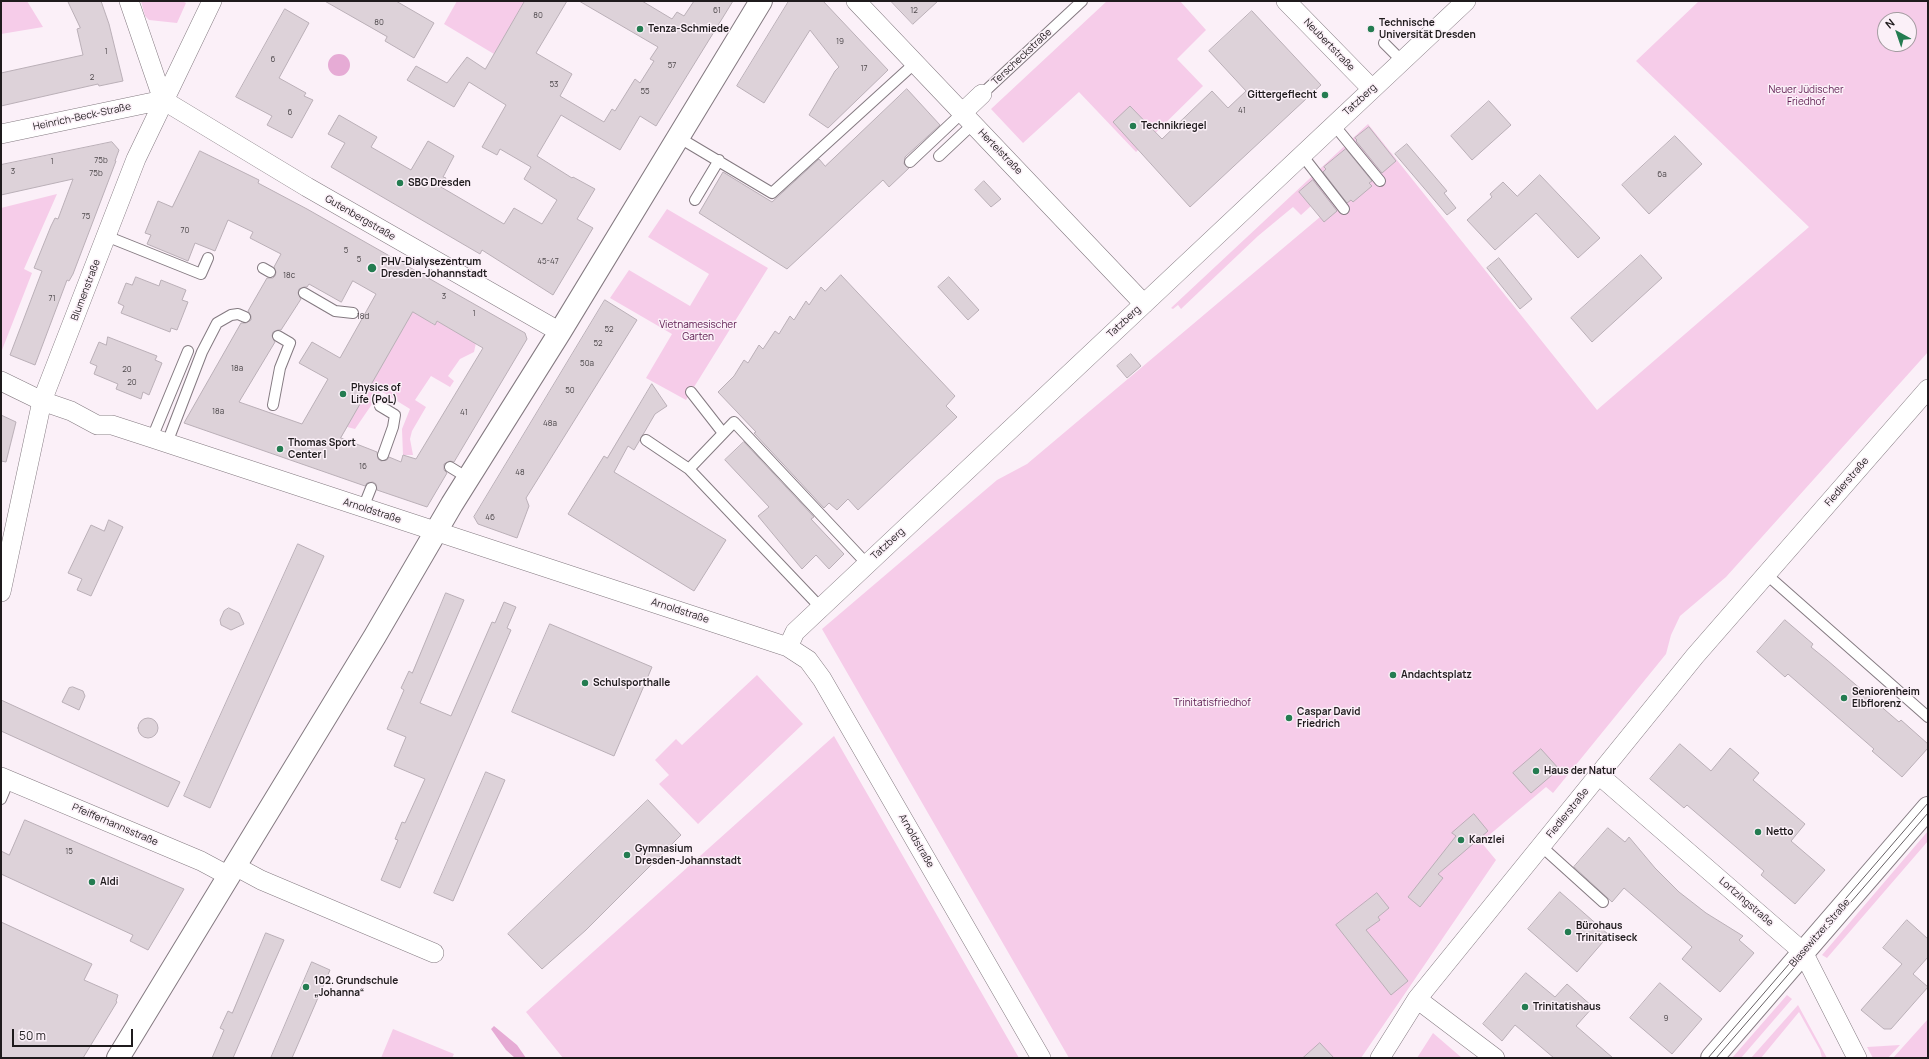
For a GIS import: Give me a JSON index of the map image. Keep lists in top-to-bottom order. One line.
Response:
{"streets":{"street":["Neubertstraße","Terscheckstraße","Tatzberg","Heinrich-Beck-Straße","Hertelstraße","Gutenbergstraße","Blumenstraße","Fiedlerstraße","Arnoldstraße","Pfeifferhannsstraße","Lortzingstraße","Blasewitzer Straße"]},"crossings":[["Neubertstraße","Tatzberg"],["Terscheckstraße","Hertelstraße"],["Tatzberg","Hertelstraße"],["Tatzberg","Arnoldstraße"],["Heinrich-Beck-Straße","Gutenbergstraße"],["Heinrich-Beck-Straße","Blumenstraße"],["Gutenbergstraße","Blumenstraße"],["Blumenstraße","Arnoldstraße"],["Fiedlerstraße","Lortzingstraße"],["Lortzingstraße","Blasewitzer Straße"]],"parks":["Neuer Jüdischer Friedhof","Vietnamesischer Garten","Trinitatisfriedhof"],"places":["Tenza-Schmiede","Technische Universität Dresden","Gittergeflecht","Technikriegel","SBG Dresden","PHV-Dialysezentrum Dresden-Johannstadt","Physics of Life (PoL)","Thomas Sport Center I","Andachtsplatz","Schulsporthalle","Seniorenheim Elbflorenz","Caspar David Friedrich","Haus der Natur","Netto","Kanzlei","Gymnasium Dresden-Johannstadt","Aldi","Bürohaus Trinitatiseck","102. Grundschule „Johanna“","Trinitatishaus"],"house_numbers":["61","12","80","80","19","1","6","57","17","2","53","55","41","6","75b","1","3","75b","6a","75","70","5","5","45-47","18c","3","71","1","18d","52","52","50a","18a","20","20","50","18a","41","48a","16","48","46","15","9"],"scale_bar":"50 m","north":"top left"}
